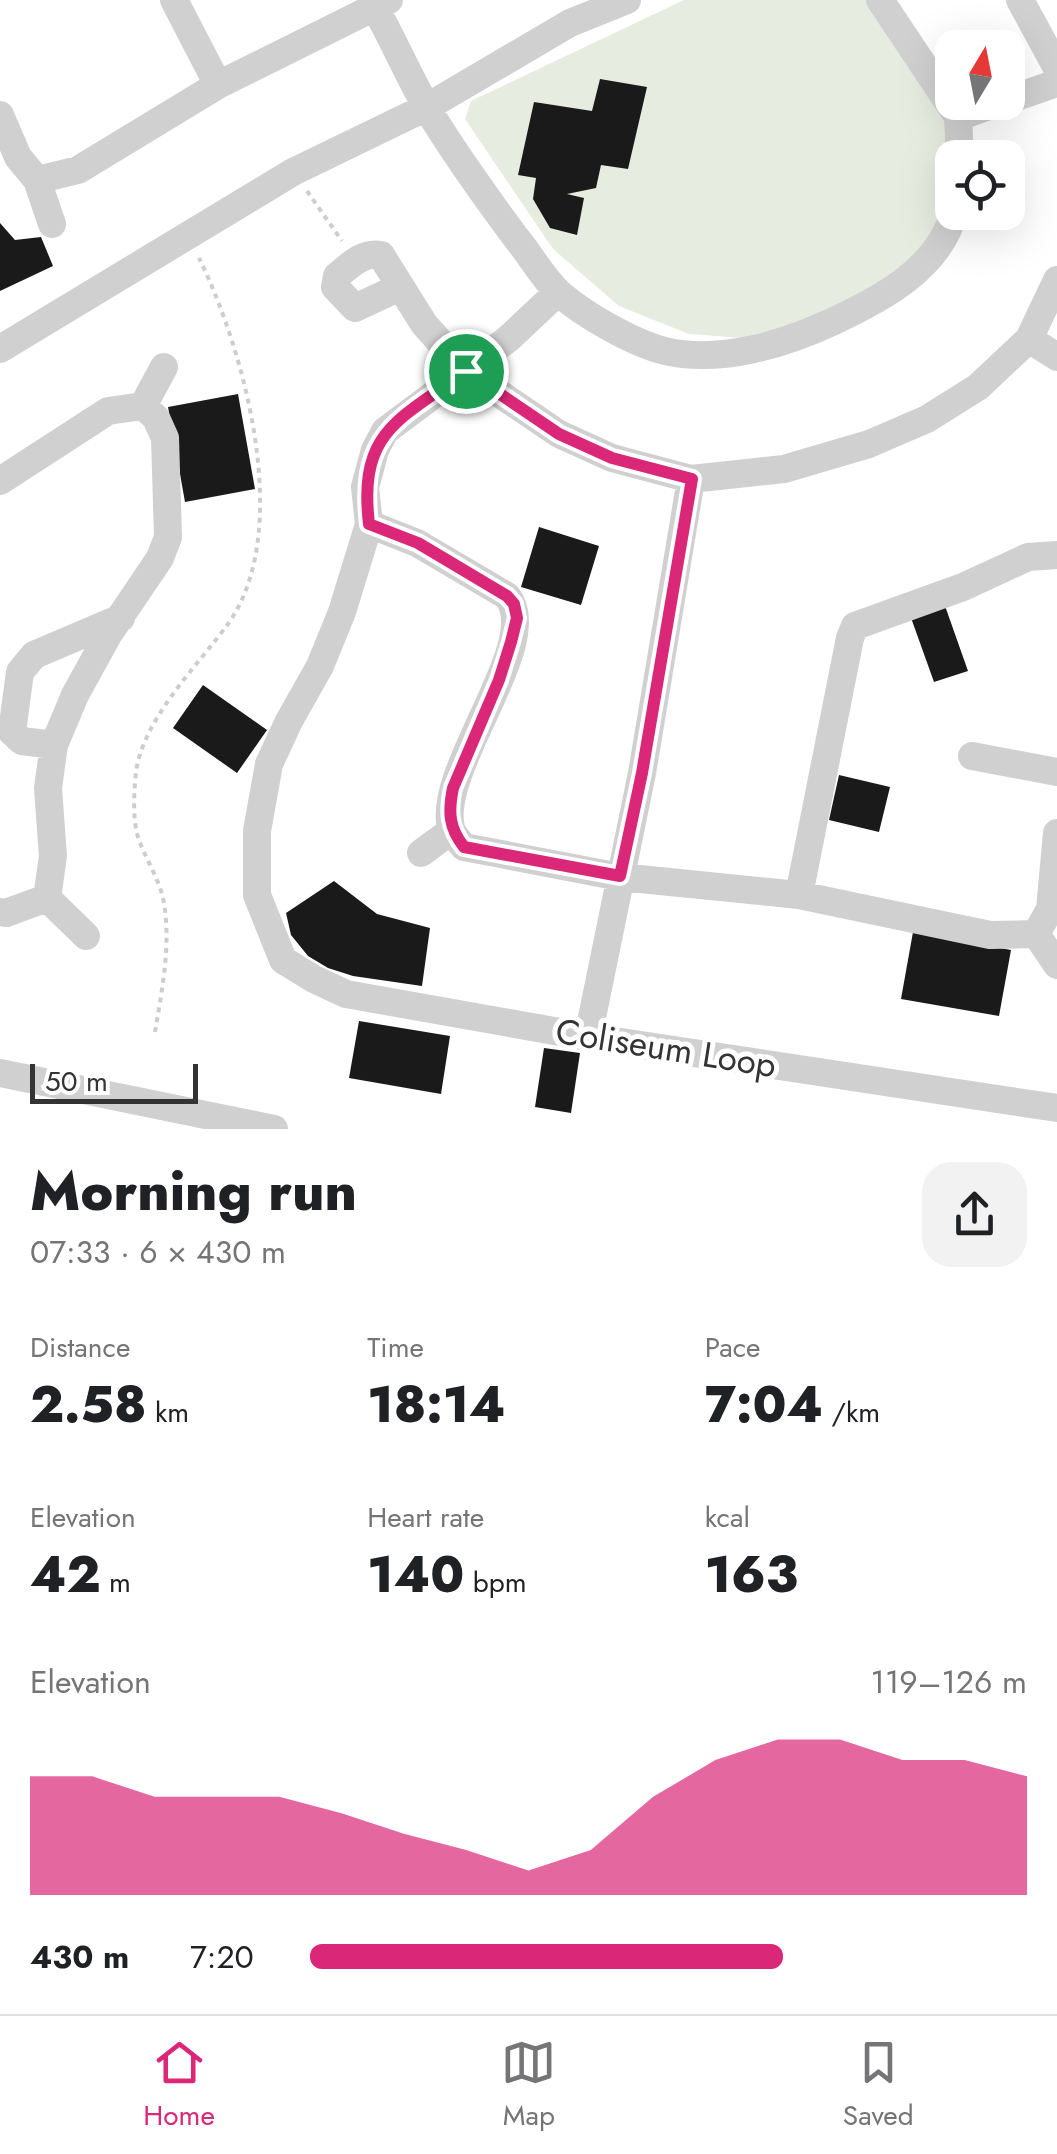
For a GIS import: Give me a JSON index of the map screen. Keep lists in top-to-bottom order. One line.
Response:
{"streets":{"street":["Coliseum Loop"]},"scale_bar":"50 m","north":"top","page":{"scale":"50 m","heading":["Morning run","07:33 · 6 × 430 m"],"stats":[["Distance","2.58 km"],["Time","18:14"],["Pace","7:04 /km"],["Elevation","42 m"],["Heart rate","140 bpm"],["kcal","163"]],"chart":["Elevation","119–126 m"],"list":[{"name":"430 m","note":"7:20"}],"tabs":["Home","Map","Saved"]}}
